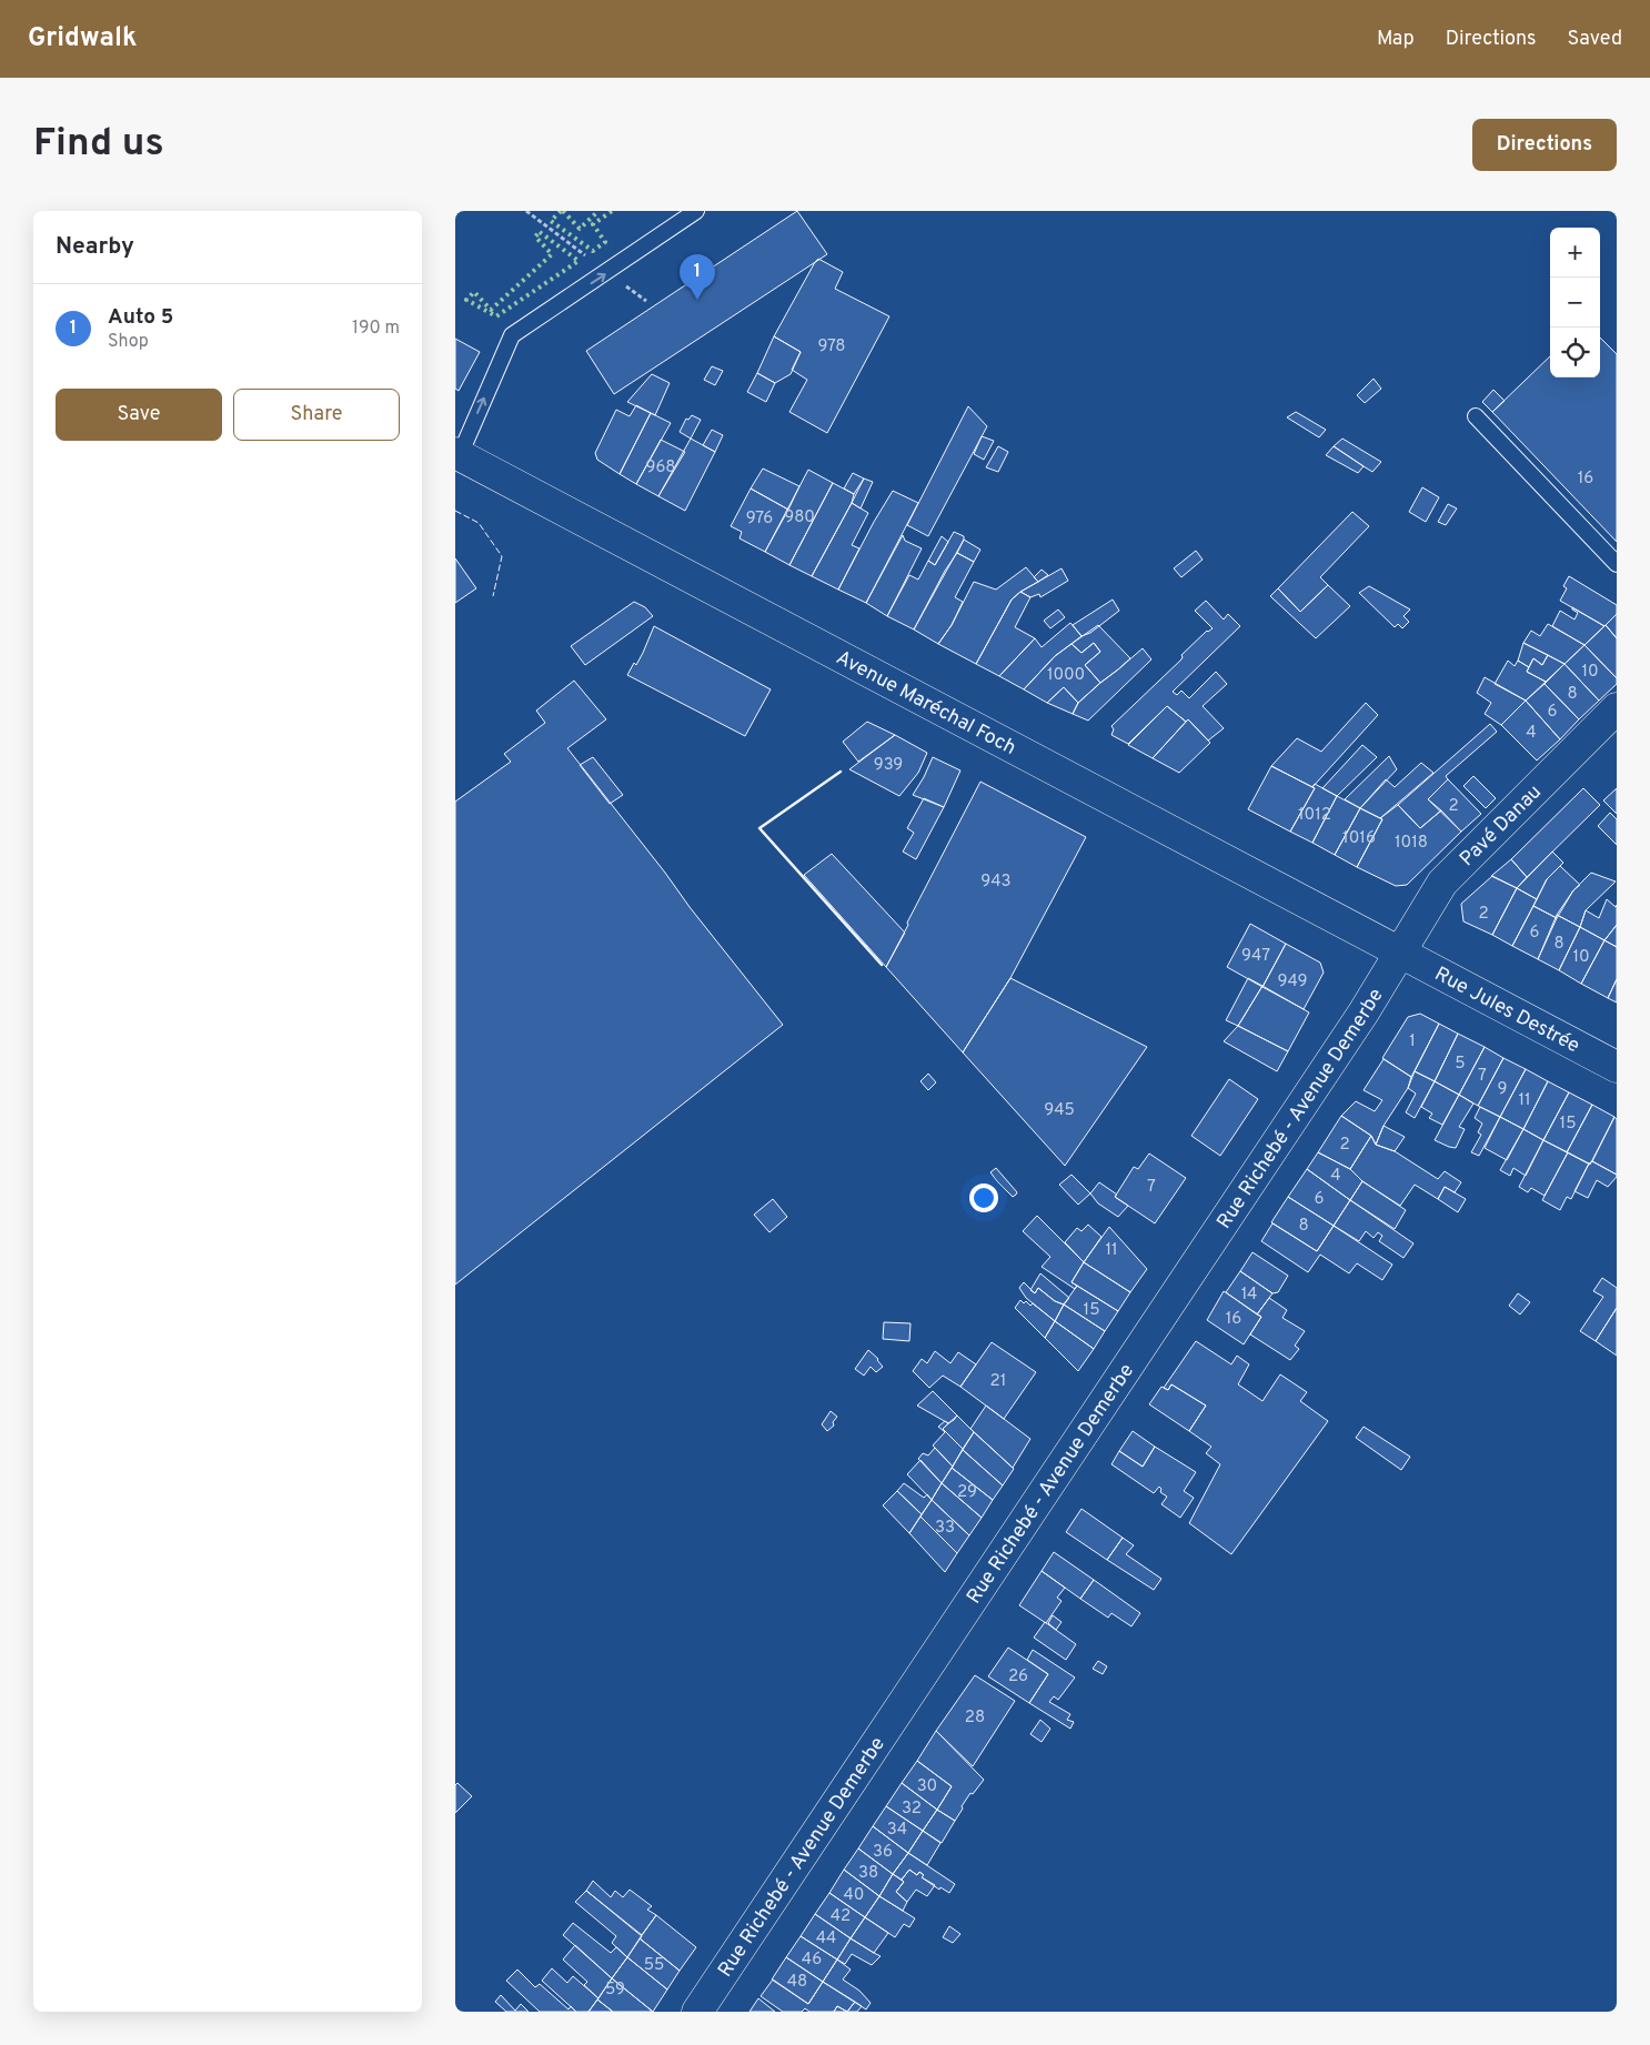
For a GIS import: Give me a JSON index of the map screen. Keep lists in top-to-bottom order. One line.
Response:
{"streets":{"street":["Avenue Maréchal Foch","Pavé Danau","Rue Jules Destrée","Rue Richebé - Avenue Demerbe"]},"crossings":[["Avenue Maréchal Foch","Pavé Danau"],["Avenue Maréchal Foch","Rue Jules Destrée"],["Avenue Maréchal Foch","Rue Richebé - Avenue Demerbe"],["Pavé Danau","Rue Jules Destrée"],["Pavé Danau","Rue Richebé - Avenue Demerbe"],["Rue Jules Destrée","Rue Richebé - Avenue Demerbe"]],"house_numbers":["978","968","16","980","976","10","1000","8","6","4","939","2","1012","1016","1018","943","2","6","8","947","10","949","1","5","7","9","11","945","15","2","4","7","6","8","11","14","15","16","21","29","33","26","28","30","32","34","36","38","40","42","44","46","55","48","59"],"page":{"header":"Gridwalk","nav":["Map","Directions","Saved"],"buttons":["Directions",["Save","Share"]],"title":"Find us","heading":"Nearby","map_buttons":["+","−"],"pins":"1","list":[{"mark":"1","name":"Auto 5","note":"Shop","value":"190 m"}]}}
